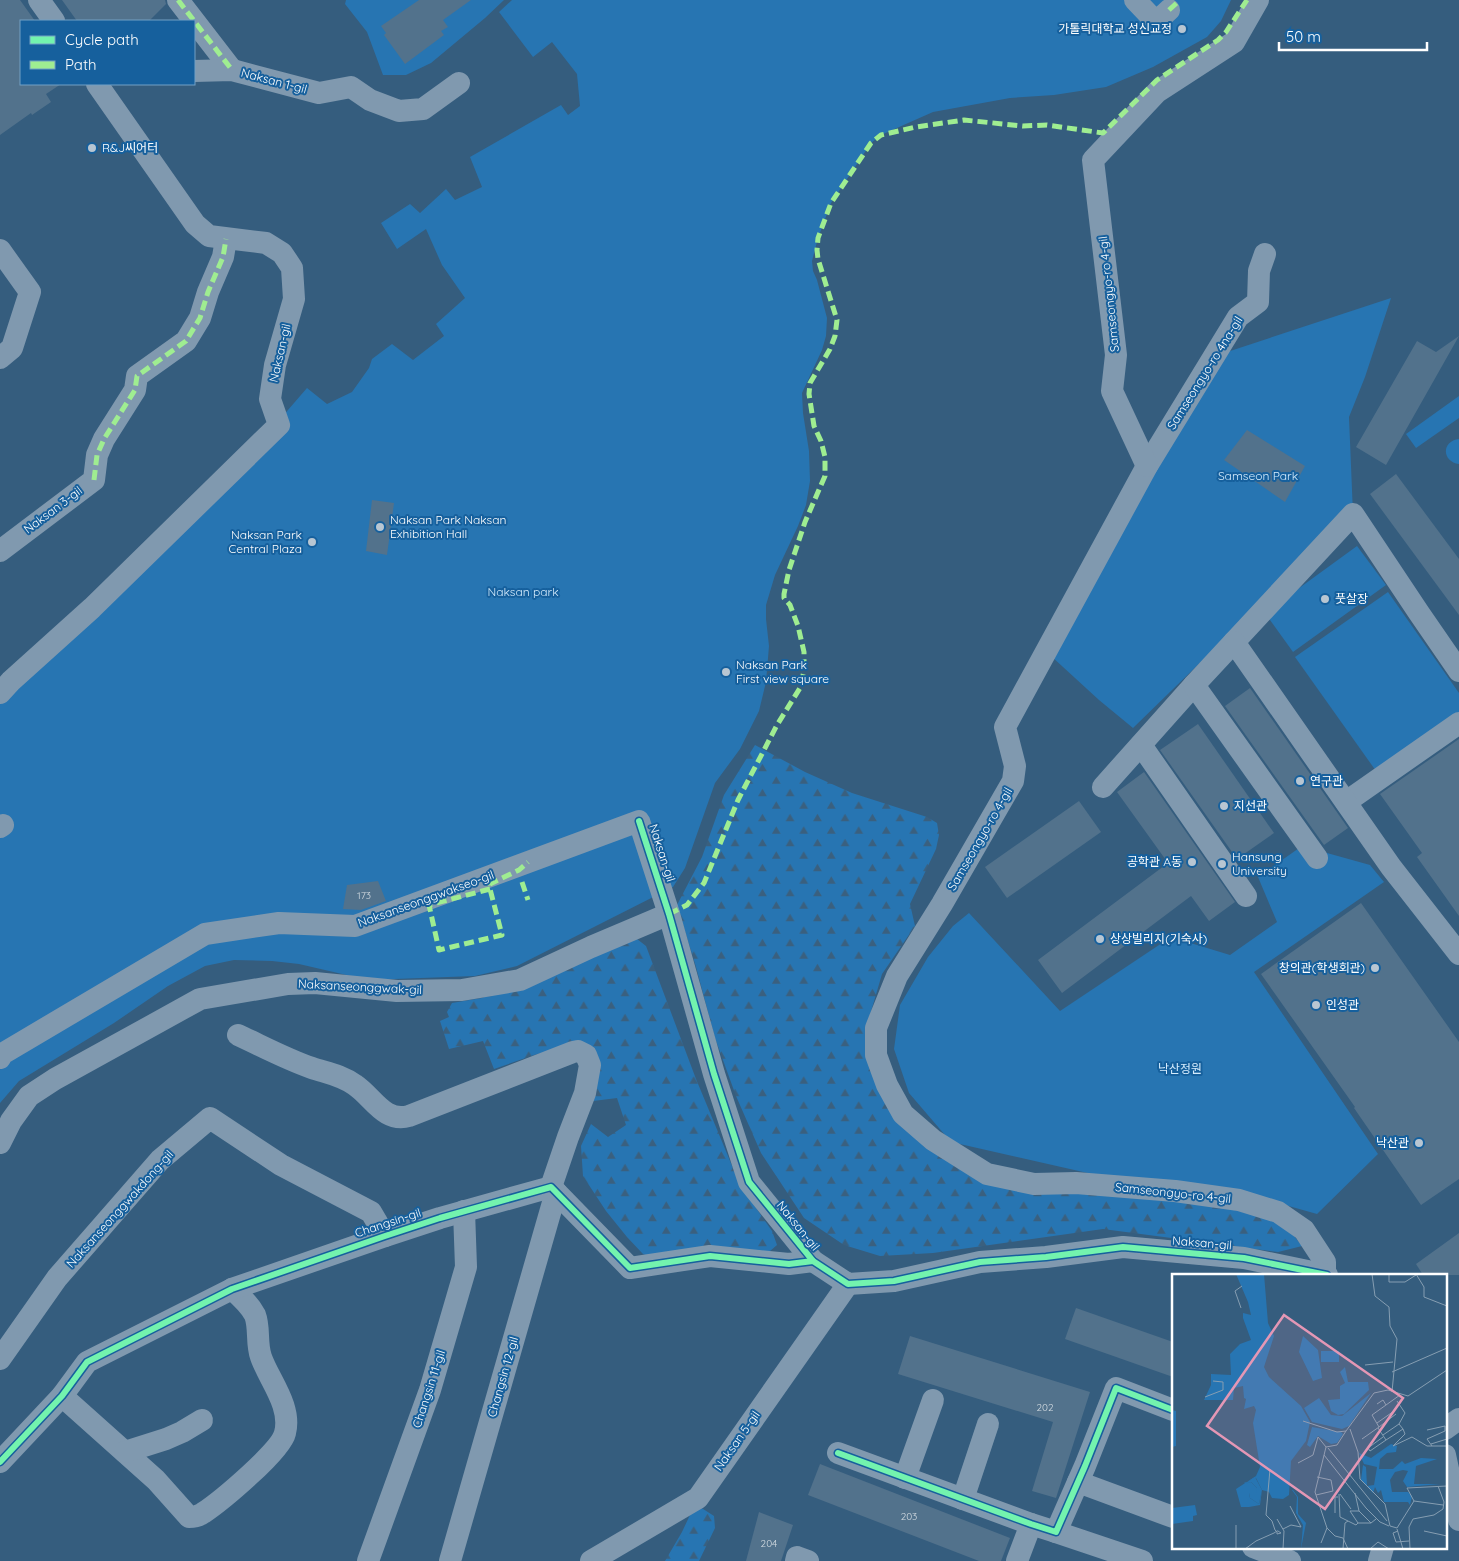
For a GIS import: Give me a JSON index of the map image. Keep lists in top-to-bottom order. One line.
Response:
{"streets":{"street":["Naksan 1-gil","Samseongyo-ro 4-gil","Naksan-gil","Samseongyo-ro 4na-gil","Naksan 3-gil","Naksanseonggwakseo-gil","Naksanseonggwak-gil","Naksanseonggwakdong-gil","Changsin-gil","Changsin 12-gil","Changsin 11-gil","Naksan 5-gil"]},"crossings":[["Samseongyo-ro 4-gil","Naksan-gil"],["Samseongyo-ro 4-gil","Samseongyo-ro 4na-gil"],["Naksan-gil","Naksan 3-gil"],["Naksan-gil","Naksanseonggwakseo-gil"],["Naksan-gil","Naksanseonggwak-gil"],["Naksan-gil","Naksan 5-gil"],["Naksanseonggwakdong-gil","Changsin-gil"],["Changsin-gil","Changsin 12-gil"],["Changsin-gil","Changsin 11-gil"]],"parks":["Samseon Park","Naksan park","낙산정원"],"places":["가톨릭대학교 성신교정","R&J씨어터","Naksan Park Naksan Exhibition Hall","Naksan Park Central Plaza","풋살장","Naksan Park First view square","연구관","지선관","공학관 A동","Hansung University","상상빌리지(기숙사)","창의관(학생회관)","인성관","낙산관"],"house_numbers":["173","202","203","204"],"legend":["Cycle path","Path"],"scale_bar":"50 m"}
